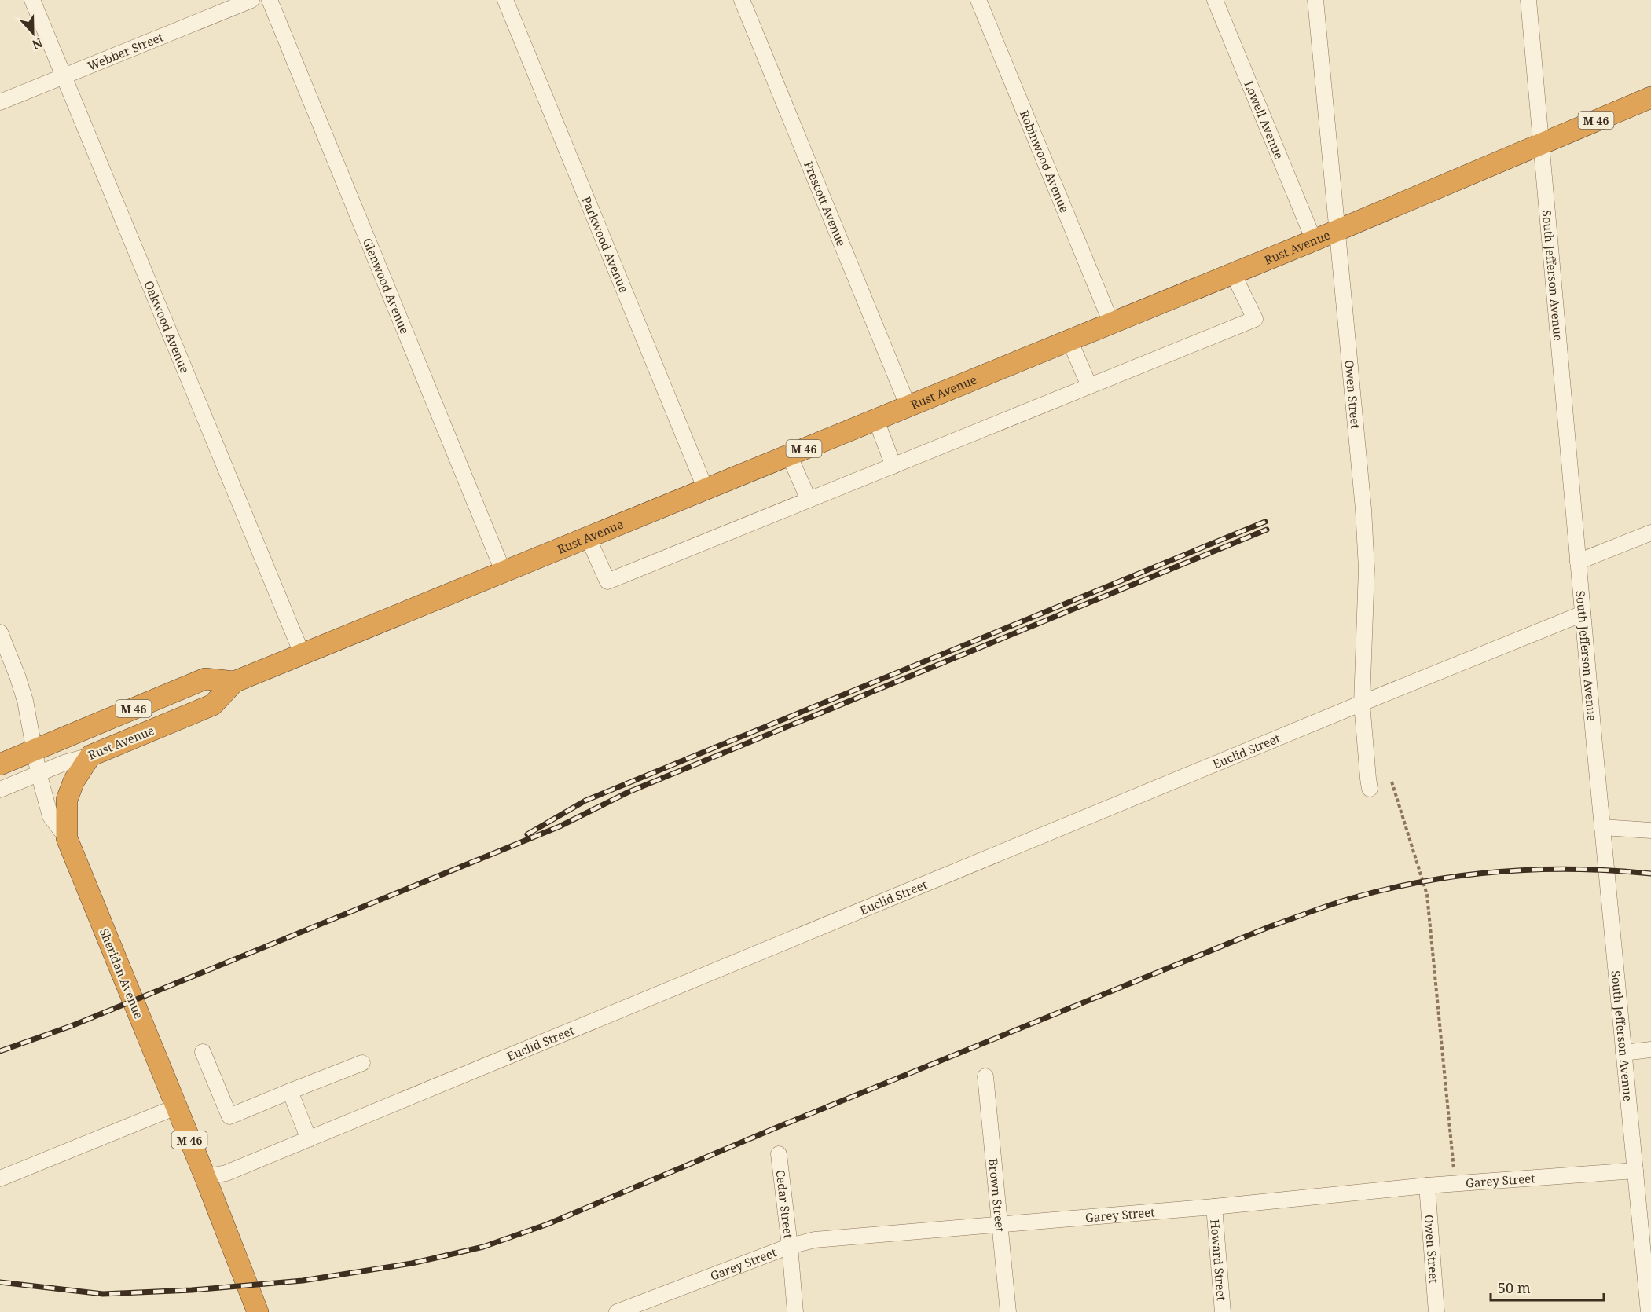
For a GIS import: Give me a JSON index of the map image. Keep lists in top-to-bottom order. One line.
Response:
{"streets":{"highway":["M 46","Rust Avenue","Sheridan Avenue"],"street":["Webber Street","Lowell Avenue","Robinwood Avenue","Prescott Avenue","Parkwood Avenue","South Jefferson Avenue","Glenwood Avenue","Oakwood Avenue","Owen Street","Euclid Street","Garey Street","Brown Street","Cedar Street","Howard Street"]},"crossings":[["Webber Street","Oakwood Avenue"],["Lowell Avenue","Rust Avenue"],["M 46","Rust Avenue"],["M 46","Sheridan Avenue"],["Robinwood Avenue","Rust Avenue"],["Prescott Avenue","Rust Avenue"],["Parkwood Avenue","Rust Avenue"],["Rust Avenue","South Jefferson Avenue"],["Rust Avenue","Glenwood Avenue"],["Rust Avenue","Oakwood Avenue"],["Rust Avenue","Owen Street"],["Rust Avenue","Sheridan Avenue"],["South Jefferson Avenue","Euclid Street"],["South Jefferson Avenue","Garey Street"],["Owen Street","Euclid Street"],["Owen Street","Garey Street"],["Euclid Street","Sheridan Avenue"],["Garey Street","Brown Street"],["Garey Street","Cedar Street"],["Garey Street","Howard Street"]],"scale_bar":"50 m","north":"bottom"}
